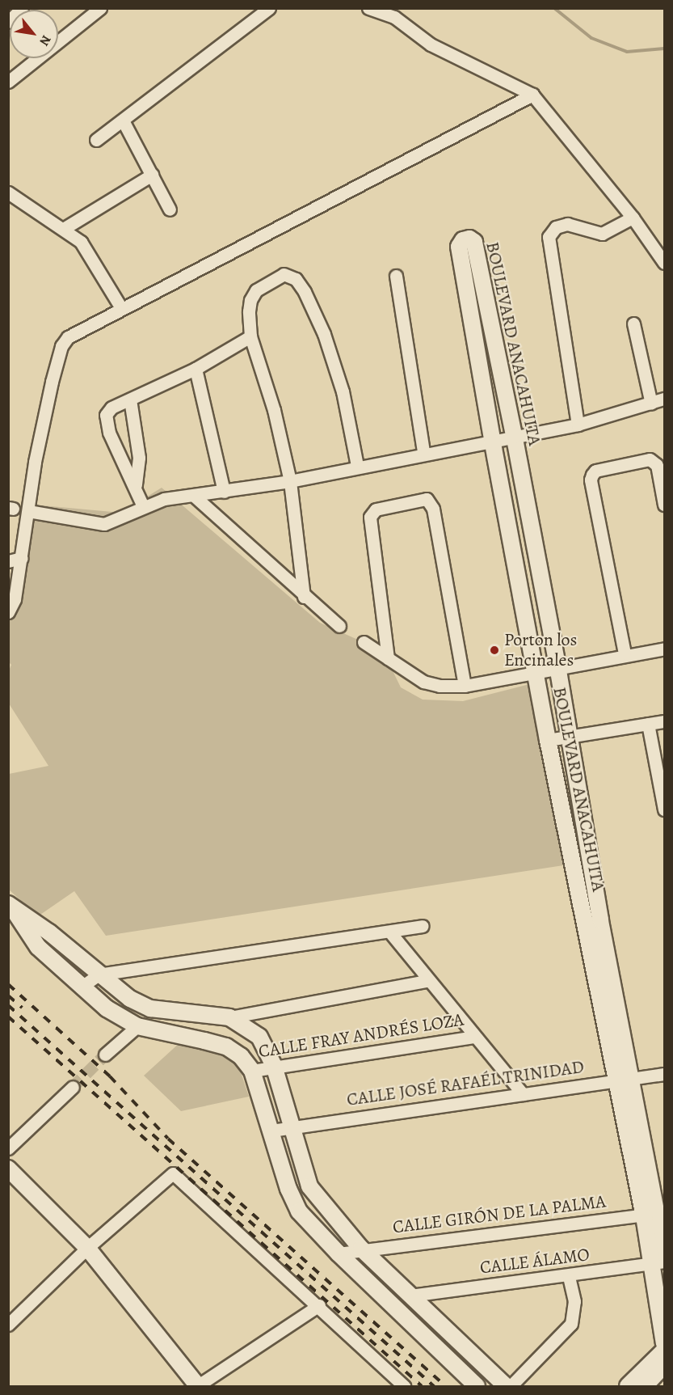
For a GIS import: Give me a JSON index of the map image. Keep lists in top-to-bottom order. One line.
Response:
{"streets":{"street":["BOULEVARD ANACAHUITA","CALLE FRAY ANDRÉS LOZA","CALLE JOSÉ RAFAÉL TRINIDAD","CALLE GIRÓN DE LA PALMA","CALLE ÁLAMO"]},"crossings":[["BOULEVARD ANACAHUITA","CALLE JOSÉ RAFAÉL TRINIDAD"],["BOULEVARD ANACAHUITA","CALLE GIRÓN DE LA PALMA"]],"places":["Porton los Encinales"],"north":"bottom right"}
